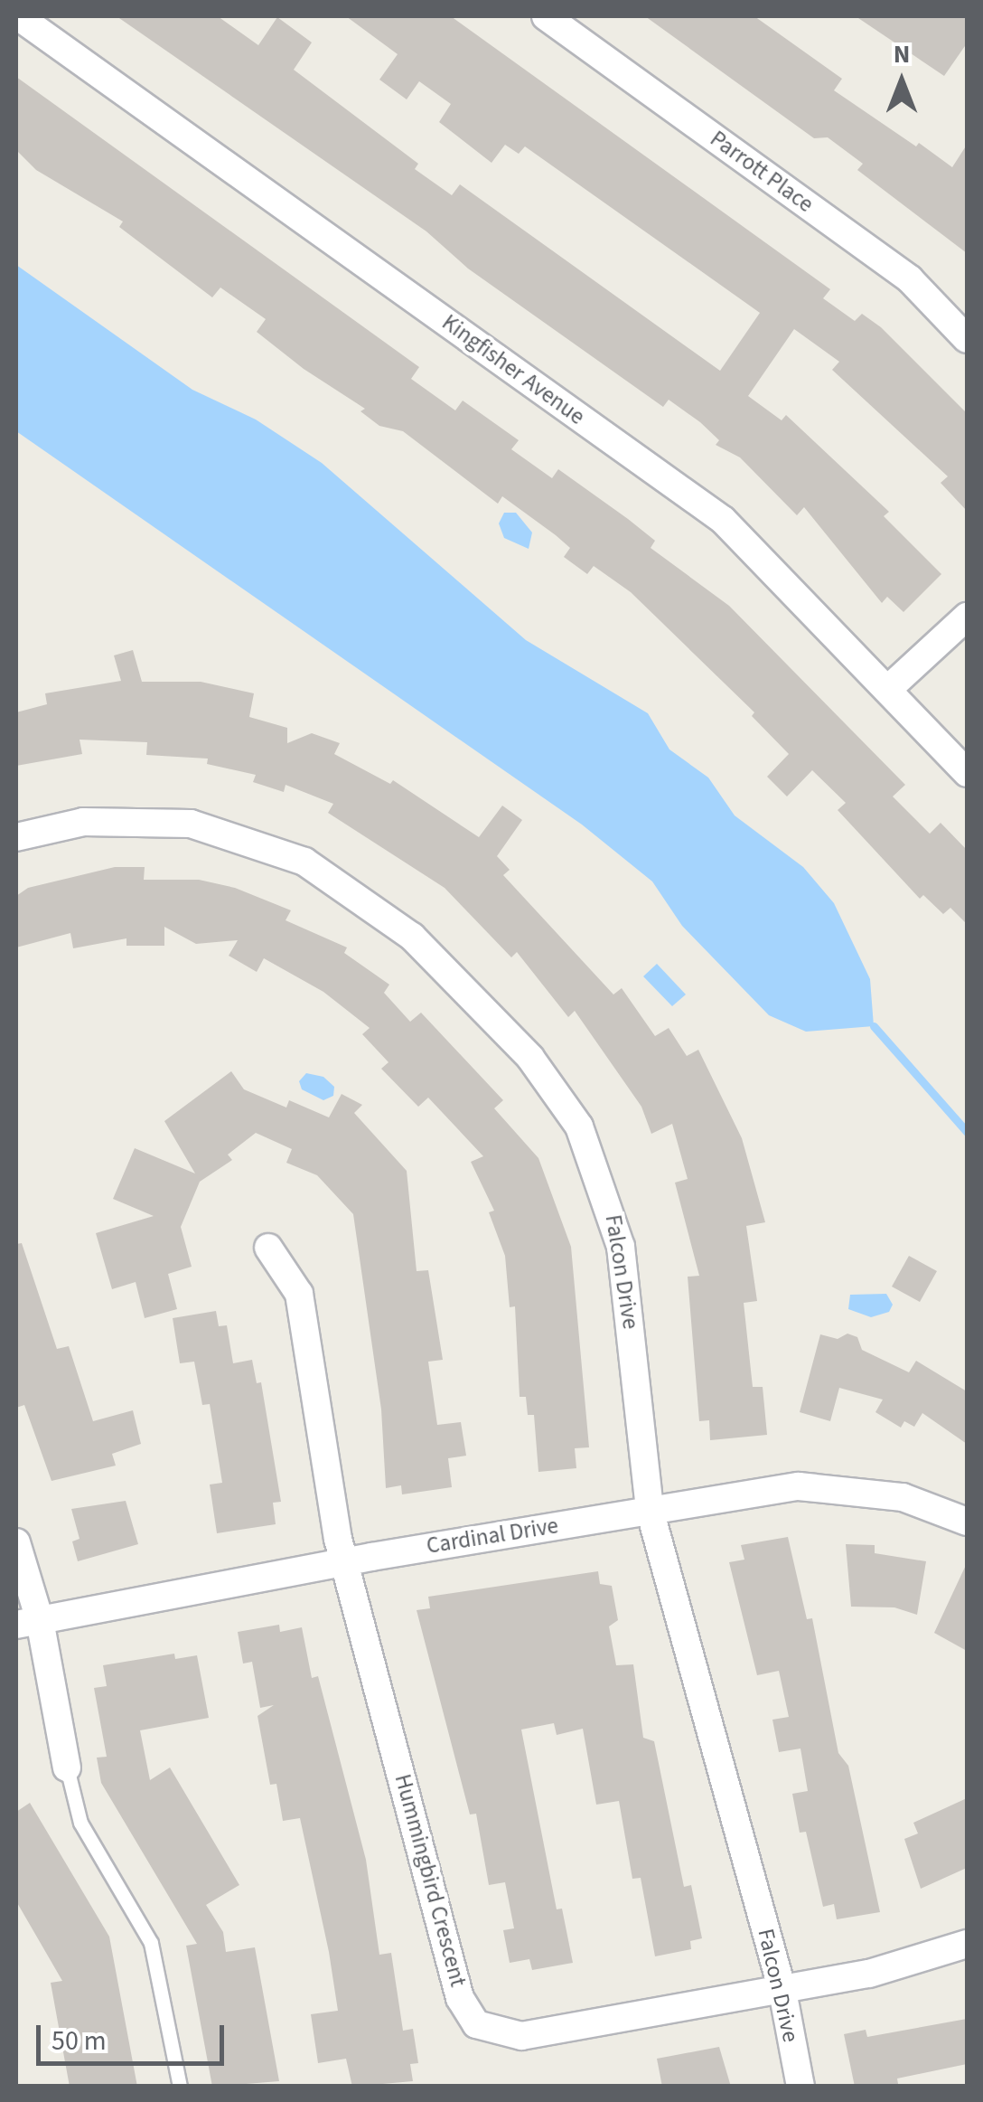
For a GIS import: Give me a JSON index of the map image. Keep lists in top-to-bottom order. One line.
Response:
{"streets":{"street":["Parrott Place","Kingfisher Avenue","Falcon Drive","Cardinal Drive","Hummingbird Crescent"]},"crossings":[["Falcon Drive","Cardinal Drive"],["Falcon Drive","Hummingbird Crescent"],["Cardinal Drive","Hummingbird Crescent"]],"scale_bar":"50 m","north":"top"}
